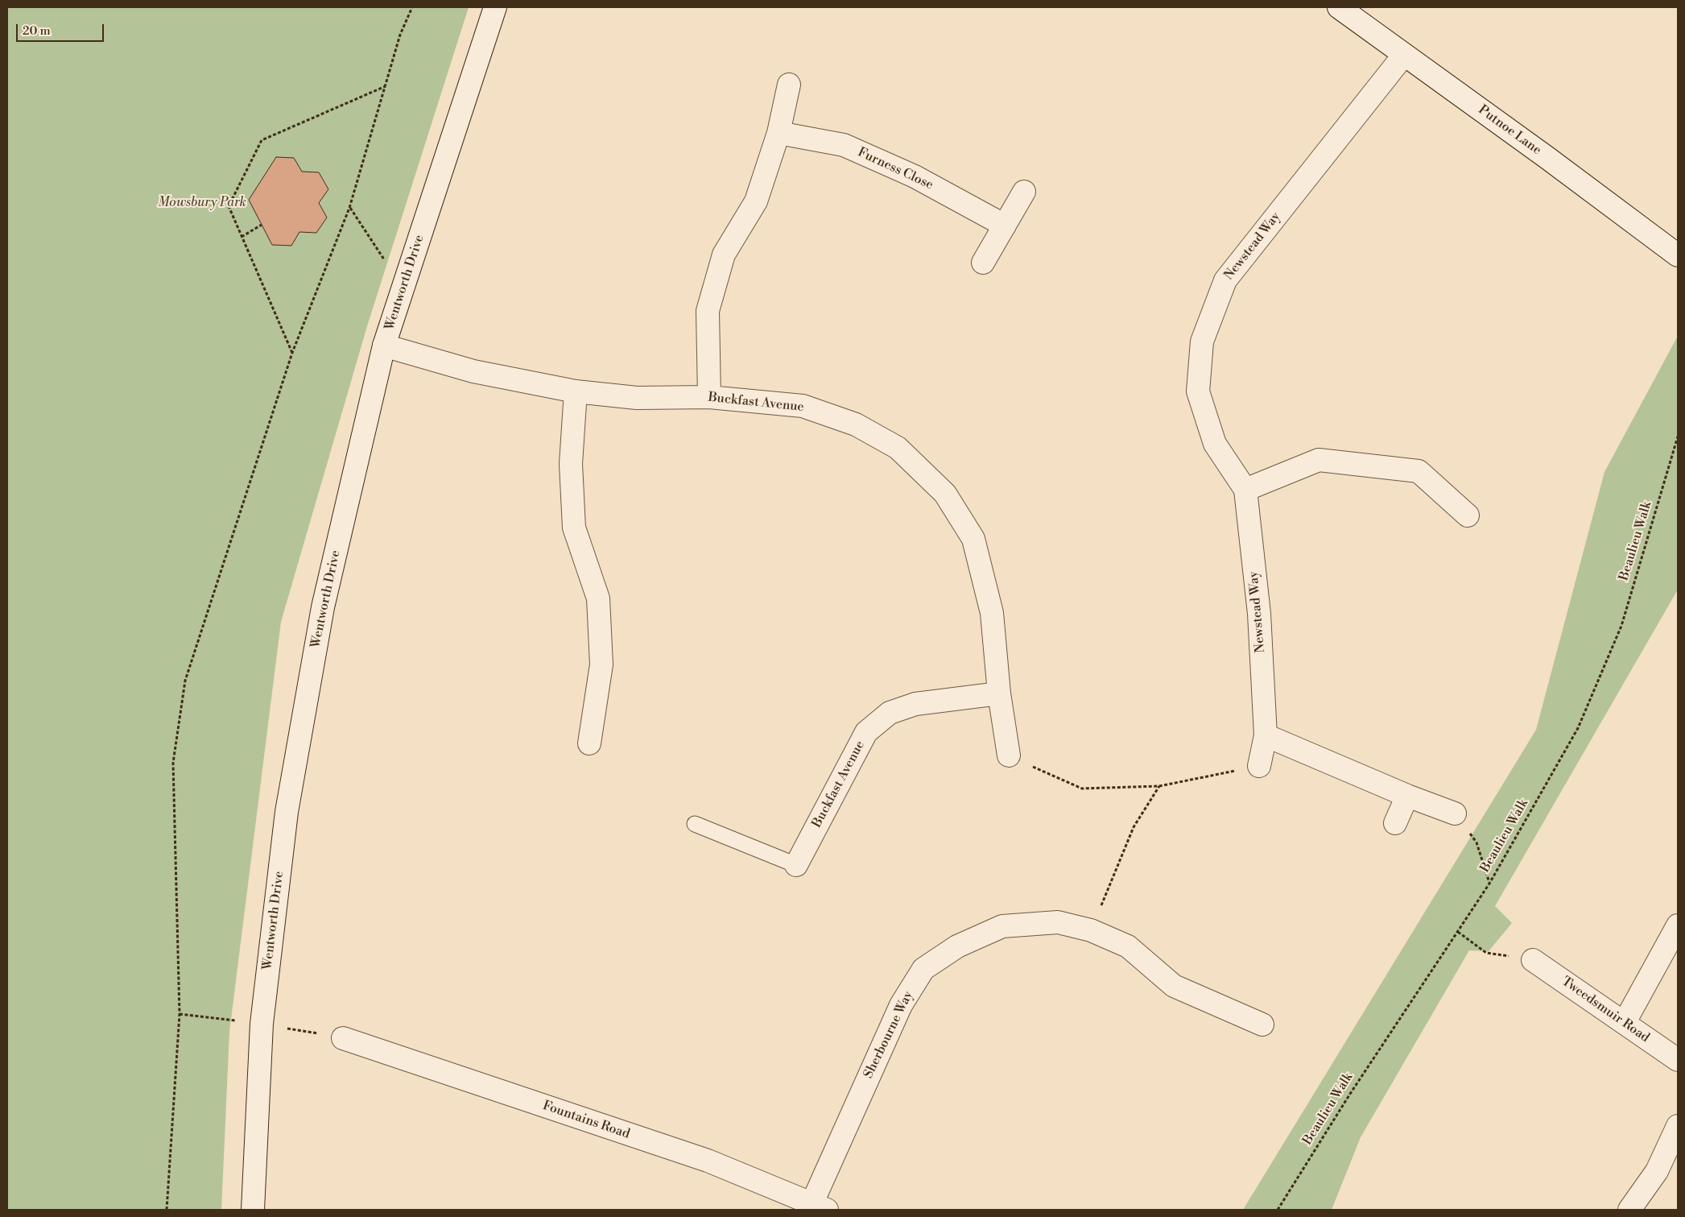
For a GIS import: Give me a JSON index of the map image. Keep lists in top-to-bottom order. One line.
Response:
{"streets":{"street":["Putnoe Lane","Furness Close","Newstead Way","Wentworth Drive","Buckfast Avenue","Tweedsmuir Road","Sherbourne Way","Fountains Road"],"path":["Beaulieu Walk"]},"crossings":[["Putnoe Lane","Newstead Way"],["Wentworth Drive","Buckfast Avenue"],["Sherbourne Way","Fountains Road"]],"parks":["Mowsbury Park"],"scale_bar":"20 m"}
